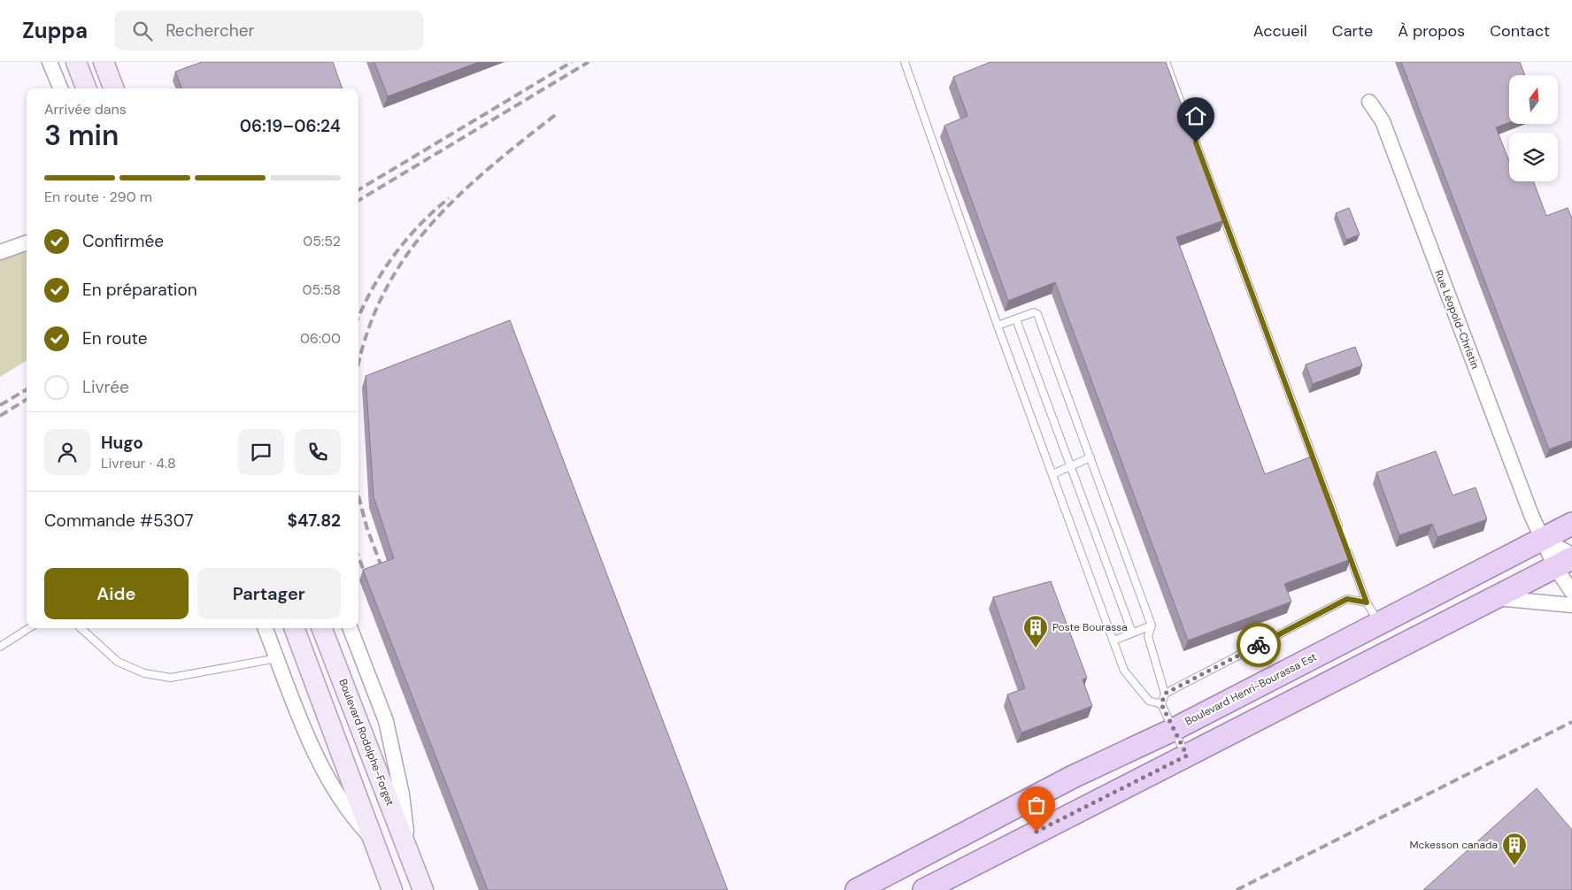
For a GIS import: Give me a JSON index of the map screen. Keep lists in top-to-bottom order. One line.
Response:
{"streets":{"main road":["Boulevard Henri-Bourassa Est"],"street":["Rue Léopold-Christin","Boulevard Rodolphe-Forget"]},"crossings":[["Rue Léopold-Christin","Boulevard Henri-Bourassa Est"]],"places":{"building":["Poste Bourassa","Mckesson canada"]},"north":"top","page":{"header":"Zuppa","search":"Rechercher","nav":["Accueil","Carte","À propos","Contact"],"heading":["3 min","Arrivée dans","06:19–06:24"],"panel":["Hugo","Livreur · 4.8","Commande #5307","$47.82"],"bar":"En route · 290 m","list":[["Confirmée","05:52"],["En préparation","05:58"],["En route","06:00"],"Livrée"],"buttons":["Aide","Partager"]}}
